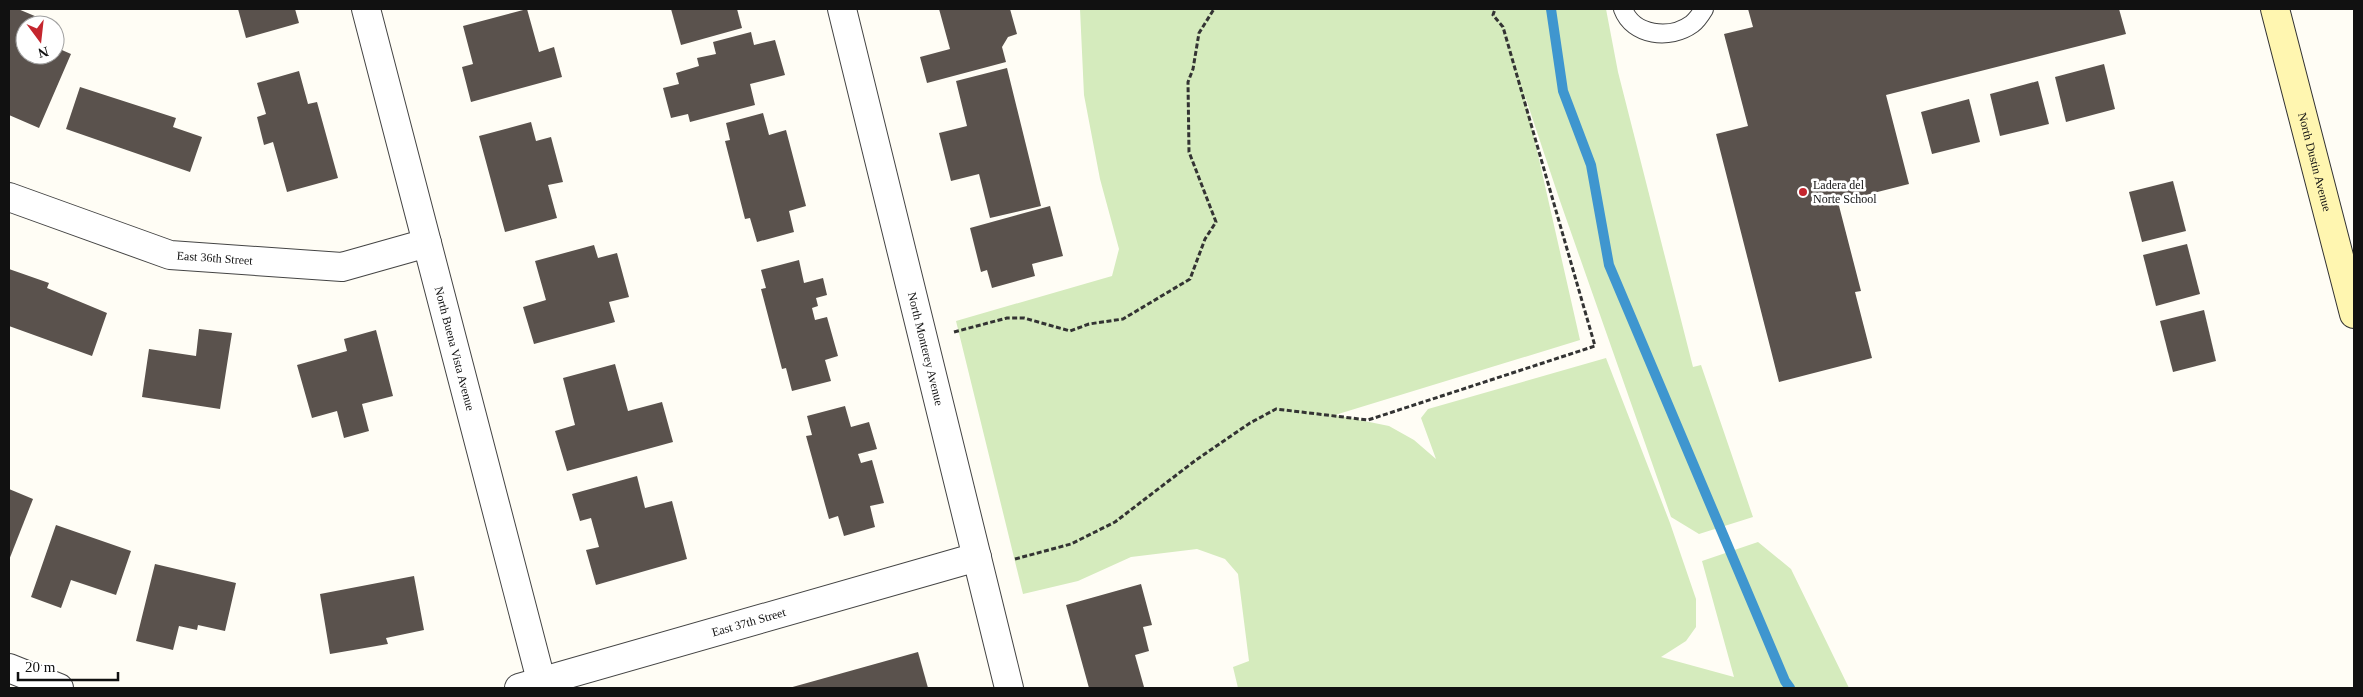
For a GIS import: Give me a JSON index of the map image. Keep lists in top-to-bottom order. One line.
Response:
{"streets":{"street":["North Dustin Avenue","East 36th Street","North Buena Vista Avenue","North Monterey Avenue","East 37th Street"]},"crossings":[["East 36th Street","North Buena Vista Avenue"],["North Buena Vista Avenue","East 37th Street"],["North Monterey Avenue","East 37th Street"]],"places":["Ladera del Norte School"],"scale_bar":"20 m","north":"bottom"}
